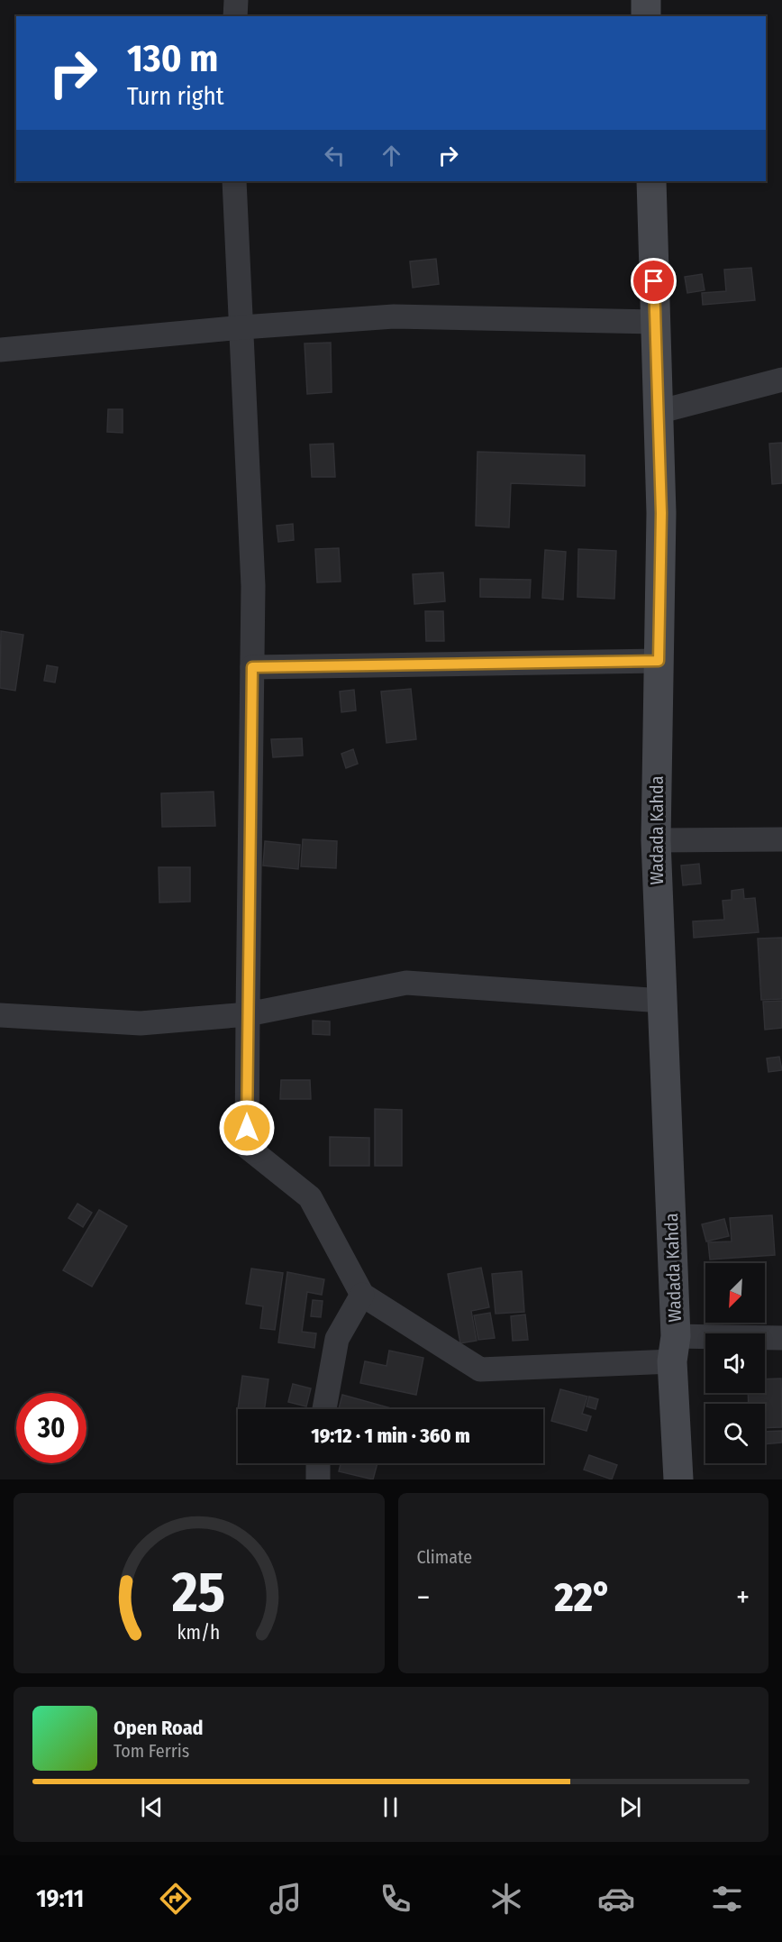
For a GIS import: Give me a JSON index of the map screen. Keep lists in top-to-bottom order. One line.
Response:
{"streets":{"main road":["Wadada Kahda"]},"north":"bottom left","page":{"turn":["130 m","Turn right"],"limit":"30","trip":"19:12 · 1 min · 360 m","tile":"Climate","heat":["−","22°","+"],"song":["Open Road","Tom Ferris"],"tabs":"19:11","gauge":["25","km/h"]}}
